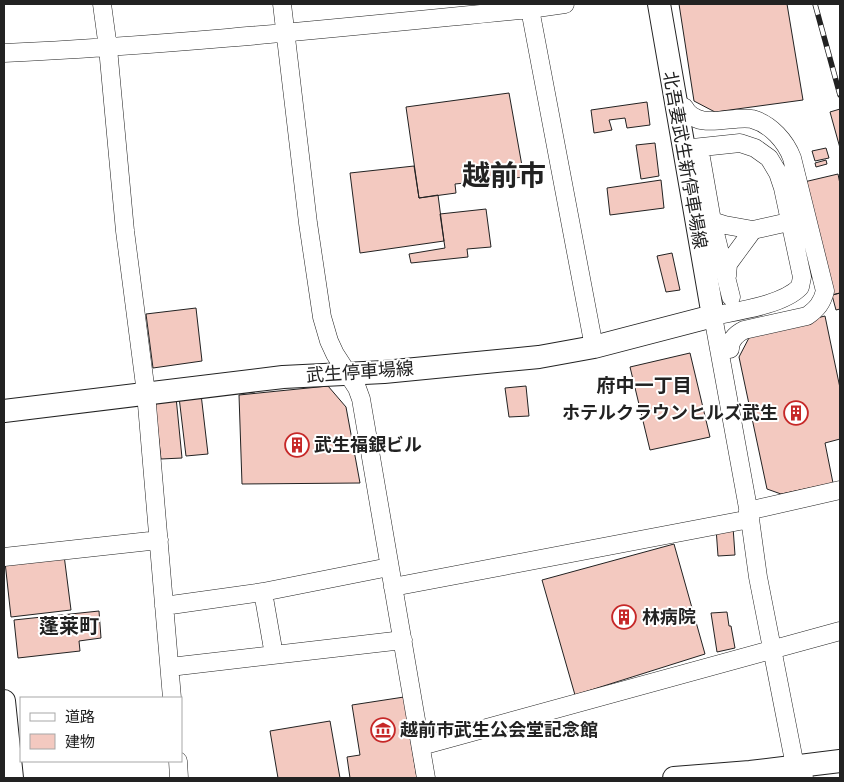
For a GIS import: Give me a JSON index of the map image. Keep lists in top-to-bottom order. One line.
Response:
{"streets":{"main road":["北吾妻武生新停車場線","武生停車場線"]},"crossings":[["北吾妻武生新停車場線","武生停車場線"]],"districts":["越前市","府中一丁目","蓬莱町"],"places":{"building":["ホテルクラウンヒルズ武生","武生福銀ビル","林病院"],"museum":["越前市武生公会堂記念館"]},"legend":["道路","建物"]}
